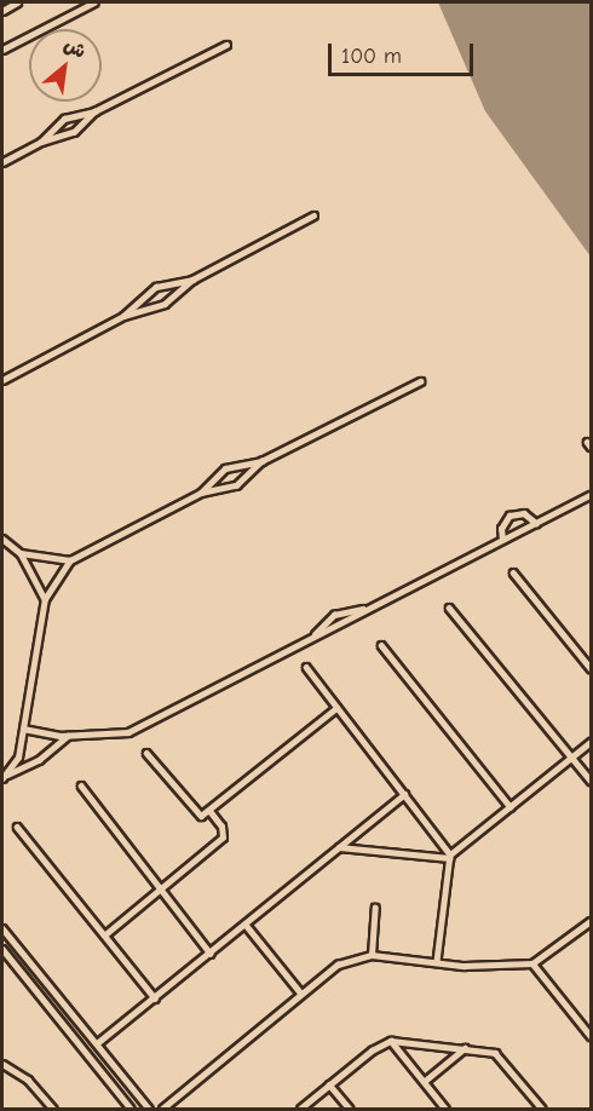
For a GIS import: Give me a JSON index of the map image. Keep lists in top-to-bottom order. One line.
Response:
{"scale_bar":"100 m","north":"top right"}
